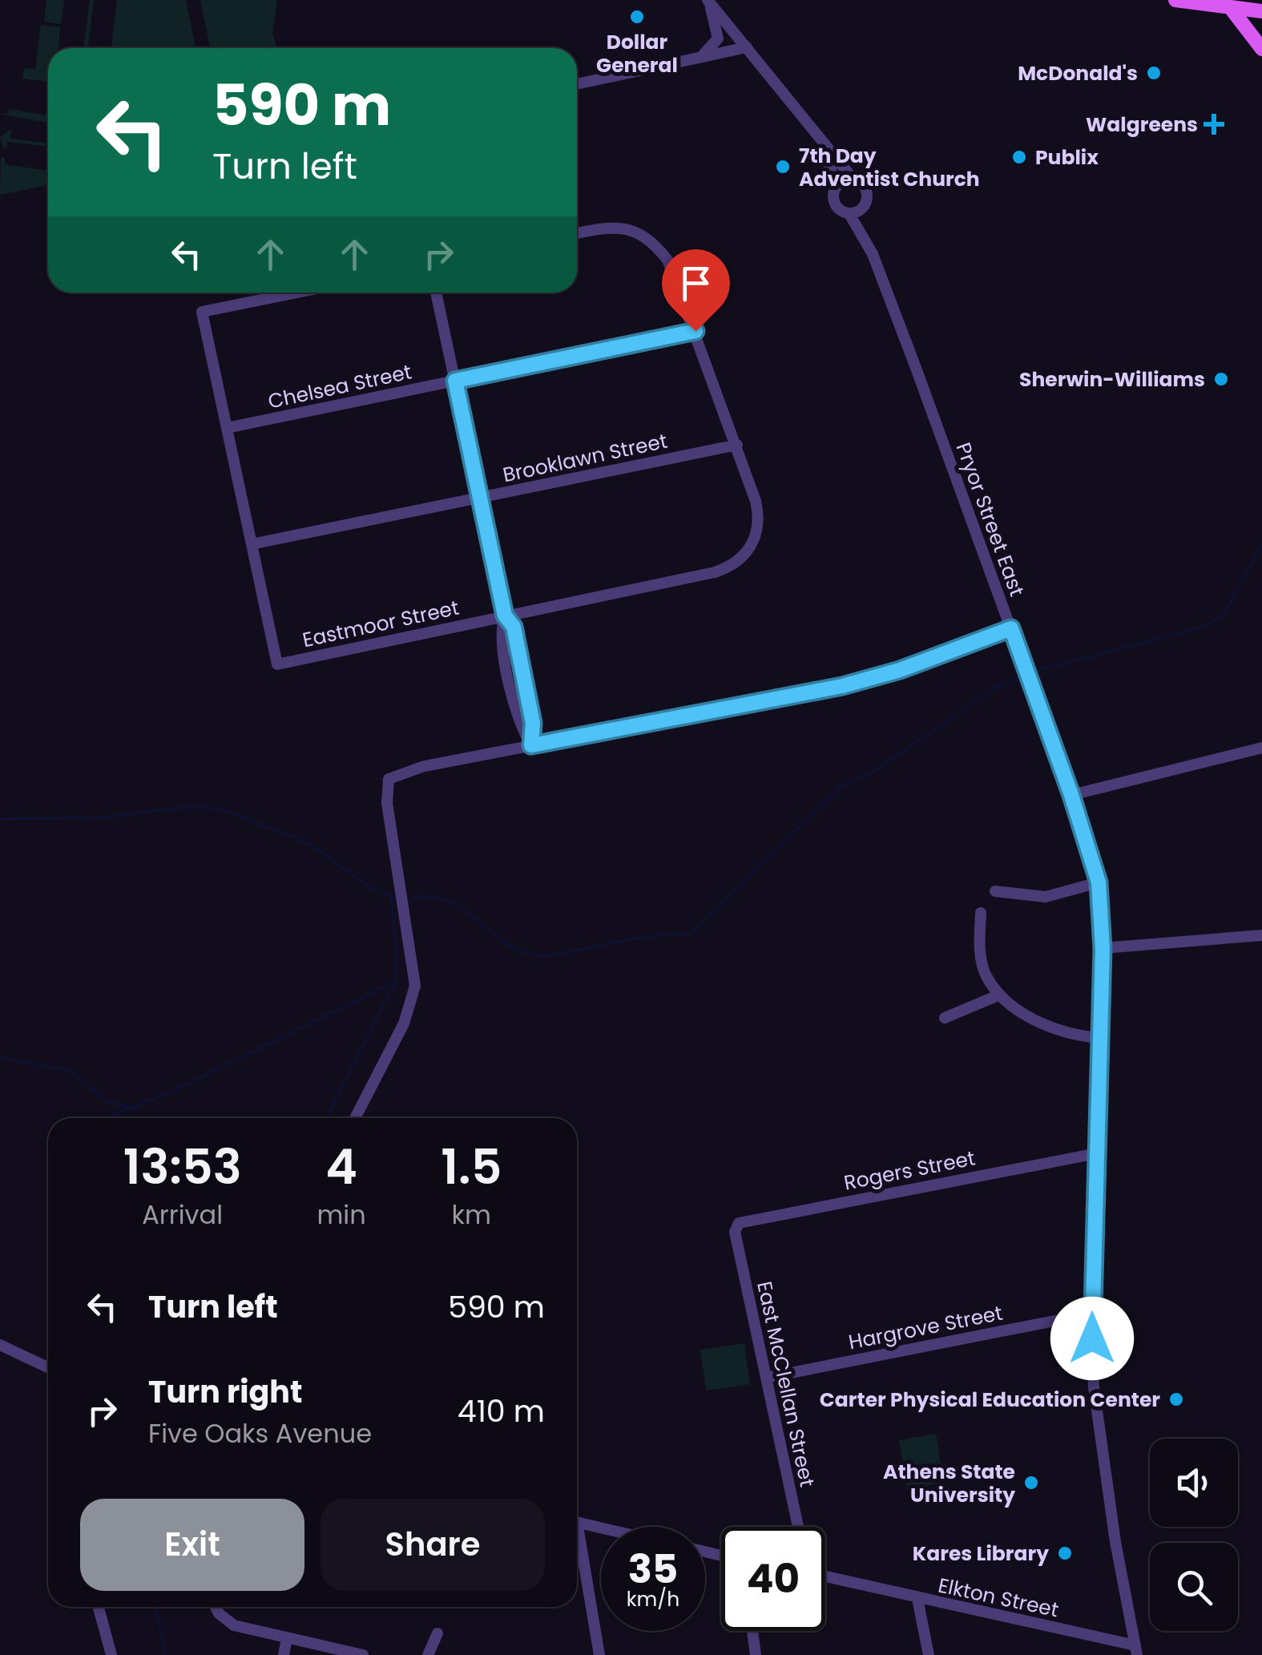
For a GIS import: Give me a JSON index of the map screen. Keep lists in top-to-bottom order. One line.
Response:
{"streets":{"street":["Chelsea Street","Brooklawn Street","Pryor Street East","Eastmoor Street","Rogers Street","Hargrove Street","East McClellan Street","Elkton Street"]},"crossings":[["Chelsea Street","Eastmoor Street"],["Brooklawn Street","Eastmoor Street"],["Pryor Street East","Rogers Street"],["Pryor Street East","Hargrove Street"],["Pryor Street East","Elkton Street"],["Rogers Street","East McClellan Street"],["Hargrove Street","East McClellan Street"]],"places":{"other":["Dollar General","McDonald's","Publix","7th Day Adventist Church","Sherwin-Williams","Carter Physical Education Center","Athens State University","Kares Library"],"health":["Walgreens"]},"page":{"turn":["590 m","Turn left"],"eta":["13:53","Arrival","4","min","1.5","km"],"list":[{"name":"Turn left","value":"590 m"},{"name":"Turn right","note":"Five Oaks Avenue","value":"410 m"}],"buttons":["Exit","Share"],"speed":"35 km/h","limit":"40"}}
